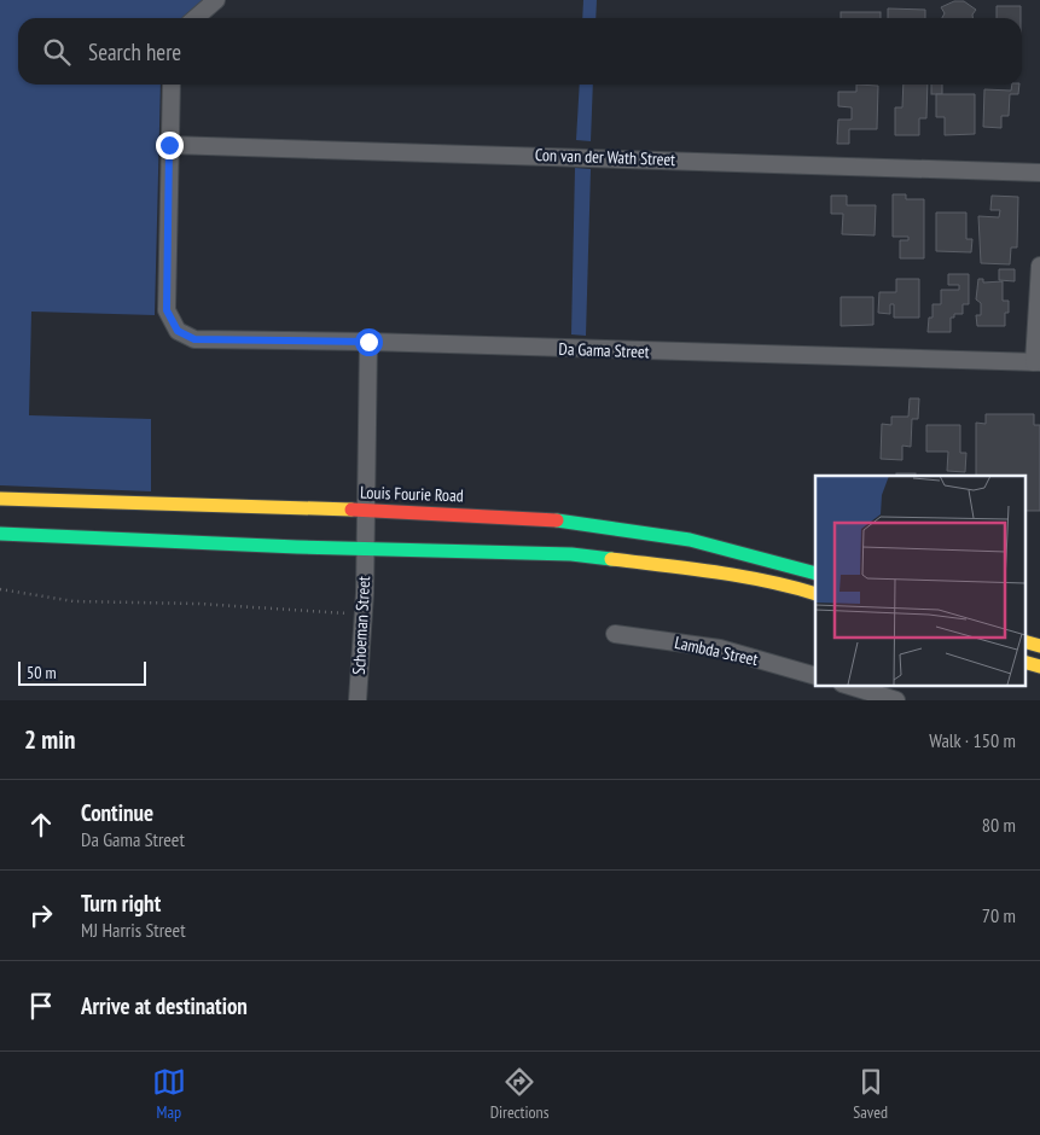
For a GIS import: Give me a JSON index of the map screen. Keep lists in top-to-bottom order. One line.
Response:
{"streets":{"main road":["Louis Fourie Road"],"street":["Con van der Wath Street","Da Gama Street","Schoeman Street","Lambda Street"]},"crossings":[["Con van der Wath Street","Da Gama Street"],["Da Gama Street","Schoeman Street"],["Louis Fourie Road","Schoeman Street"]],"scale_bar":"50 m","page":{"search":"Search here","scale":"50 m","heading":["2 min","Walk · 150 m"],"list":[["Continue","Da Gama Street","80 m"],["Turn right","MJ Harris Street","70 m"],"Arrive at destination"],"nav":["Map","Directions","Saved"]}}
